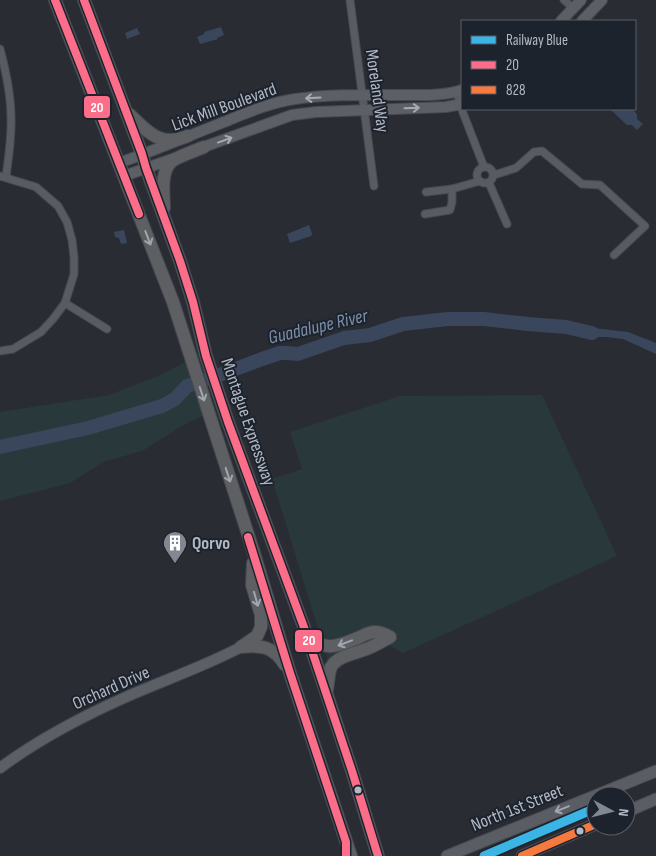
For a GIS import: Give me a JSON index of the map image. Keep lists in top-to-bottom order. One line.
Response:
{"streets":{"highway":["Montague Expressway"],"main road":["Lick Mill Boulevard","Orchard Drive","North 1st Street"],"street":["Moreland Way"]},"crossings":[["Moreland Way","Lick Mill Boulevard"],["Lick Mill Boulevard","Montague Expressway"]],"water":["Guadalupe River"],"places":{"building":["Qorvo"]},"lines":["transit line 20","rail line Blue","transit line 828"],"legend":["Railway Blue","20","828"],"north":"right"}
